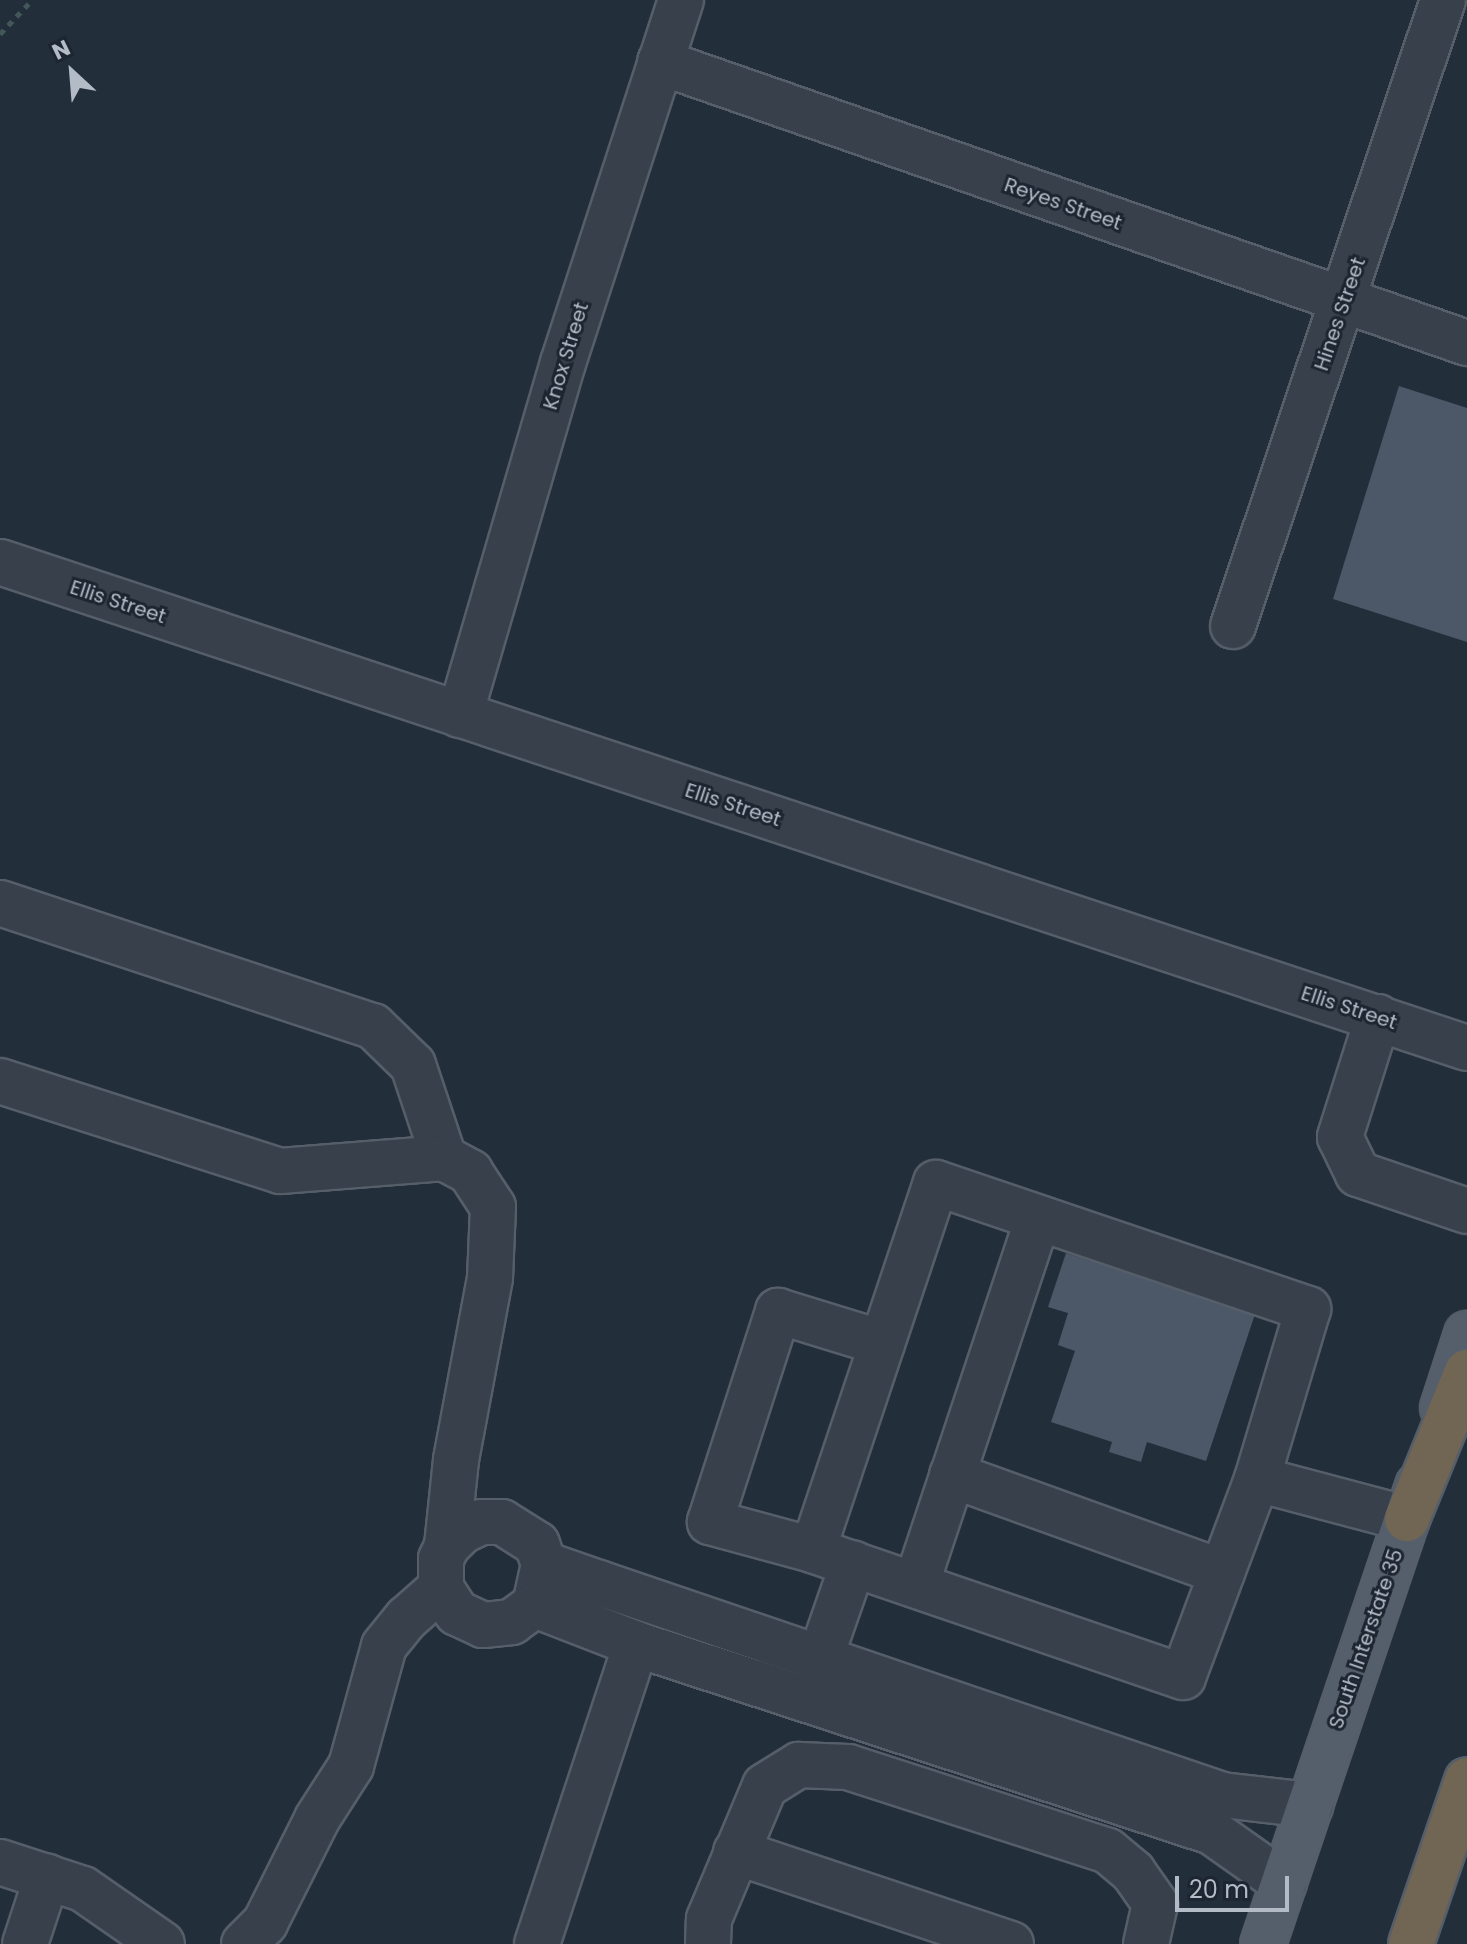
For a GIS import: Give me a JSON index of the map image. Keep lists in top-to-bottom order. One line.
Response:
{"streets":{"main road":["South Interstate 35"],"street":["Reyes Street","Hines Street","Knox Street","Ellis Street"]},"crossings":[["Reyes Street","Hines Street"],["Reyes Street","Knox Street"],["Knox Street","Ellis Street"]],"scale_bar":"20 m","north":"top left"}
